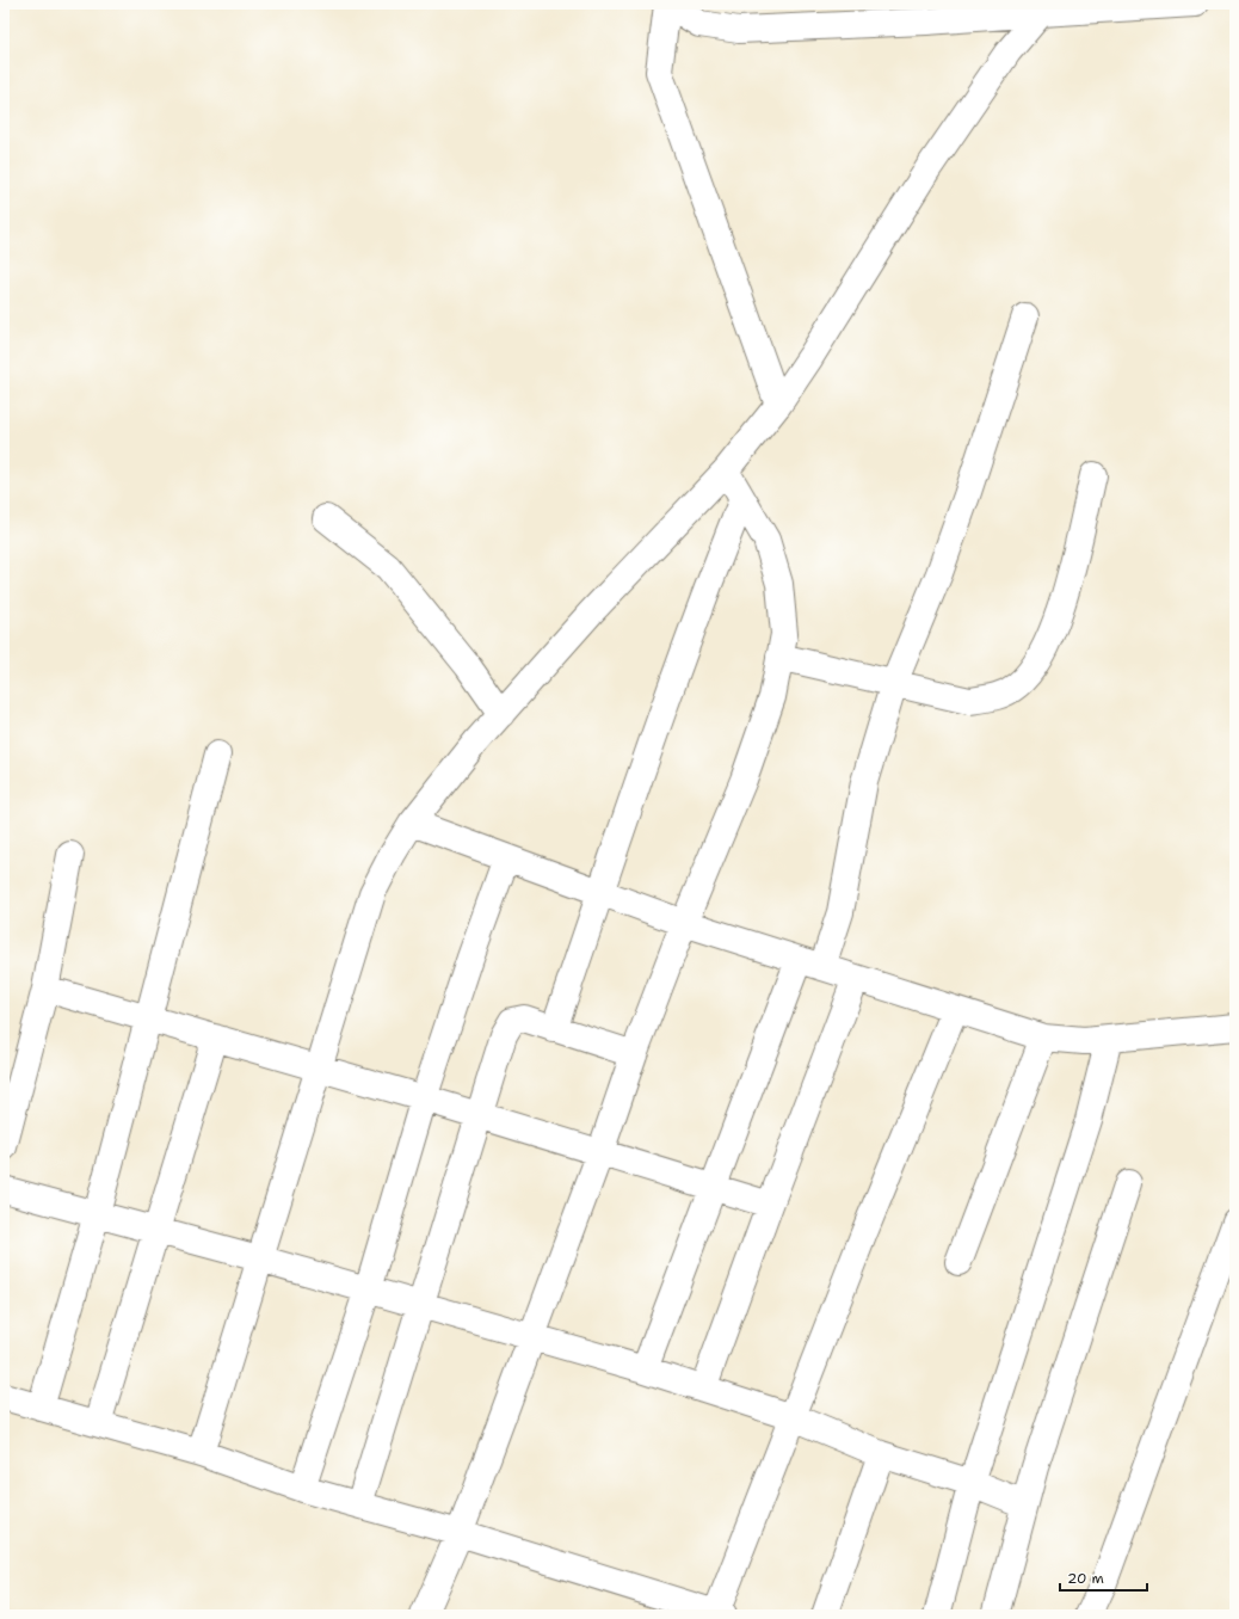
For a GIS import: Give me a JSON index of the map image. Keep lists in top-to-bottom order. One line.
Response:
{"scale_bar":"20 m"}
